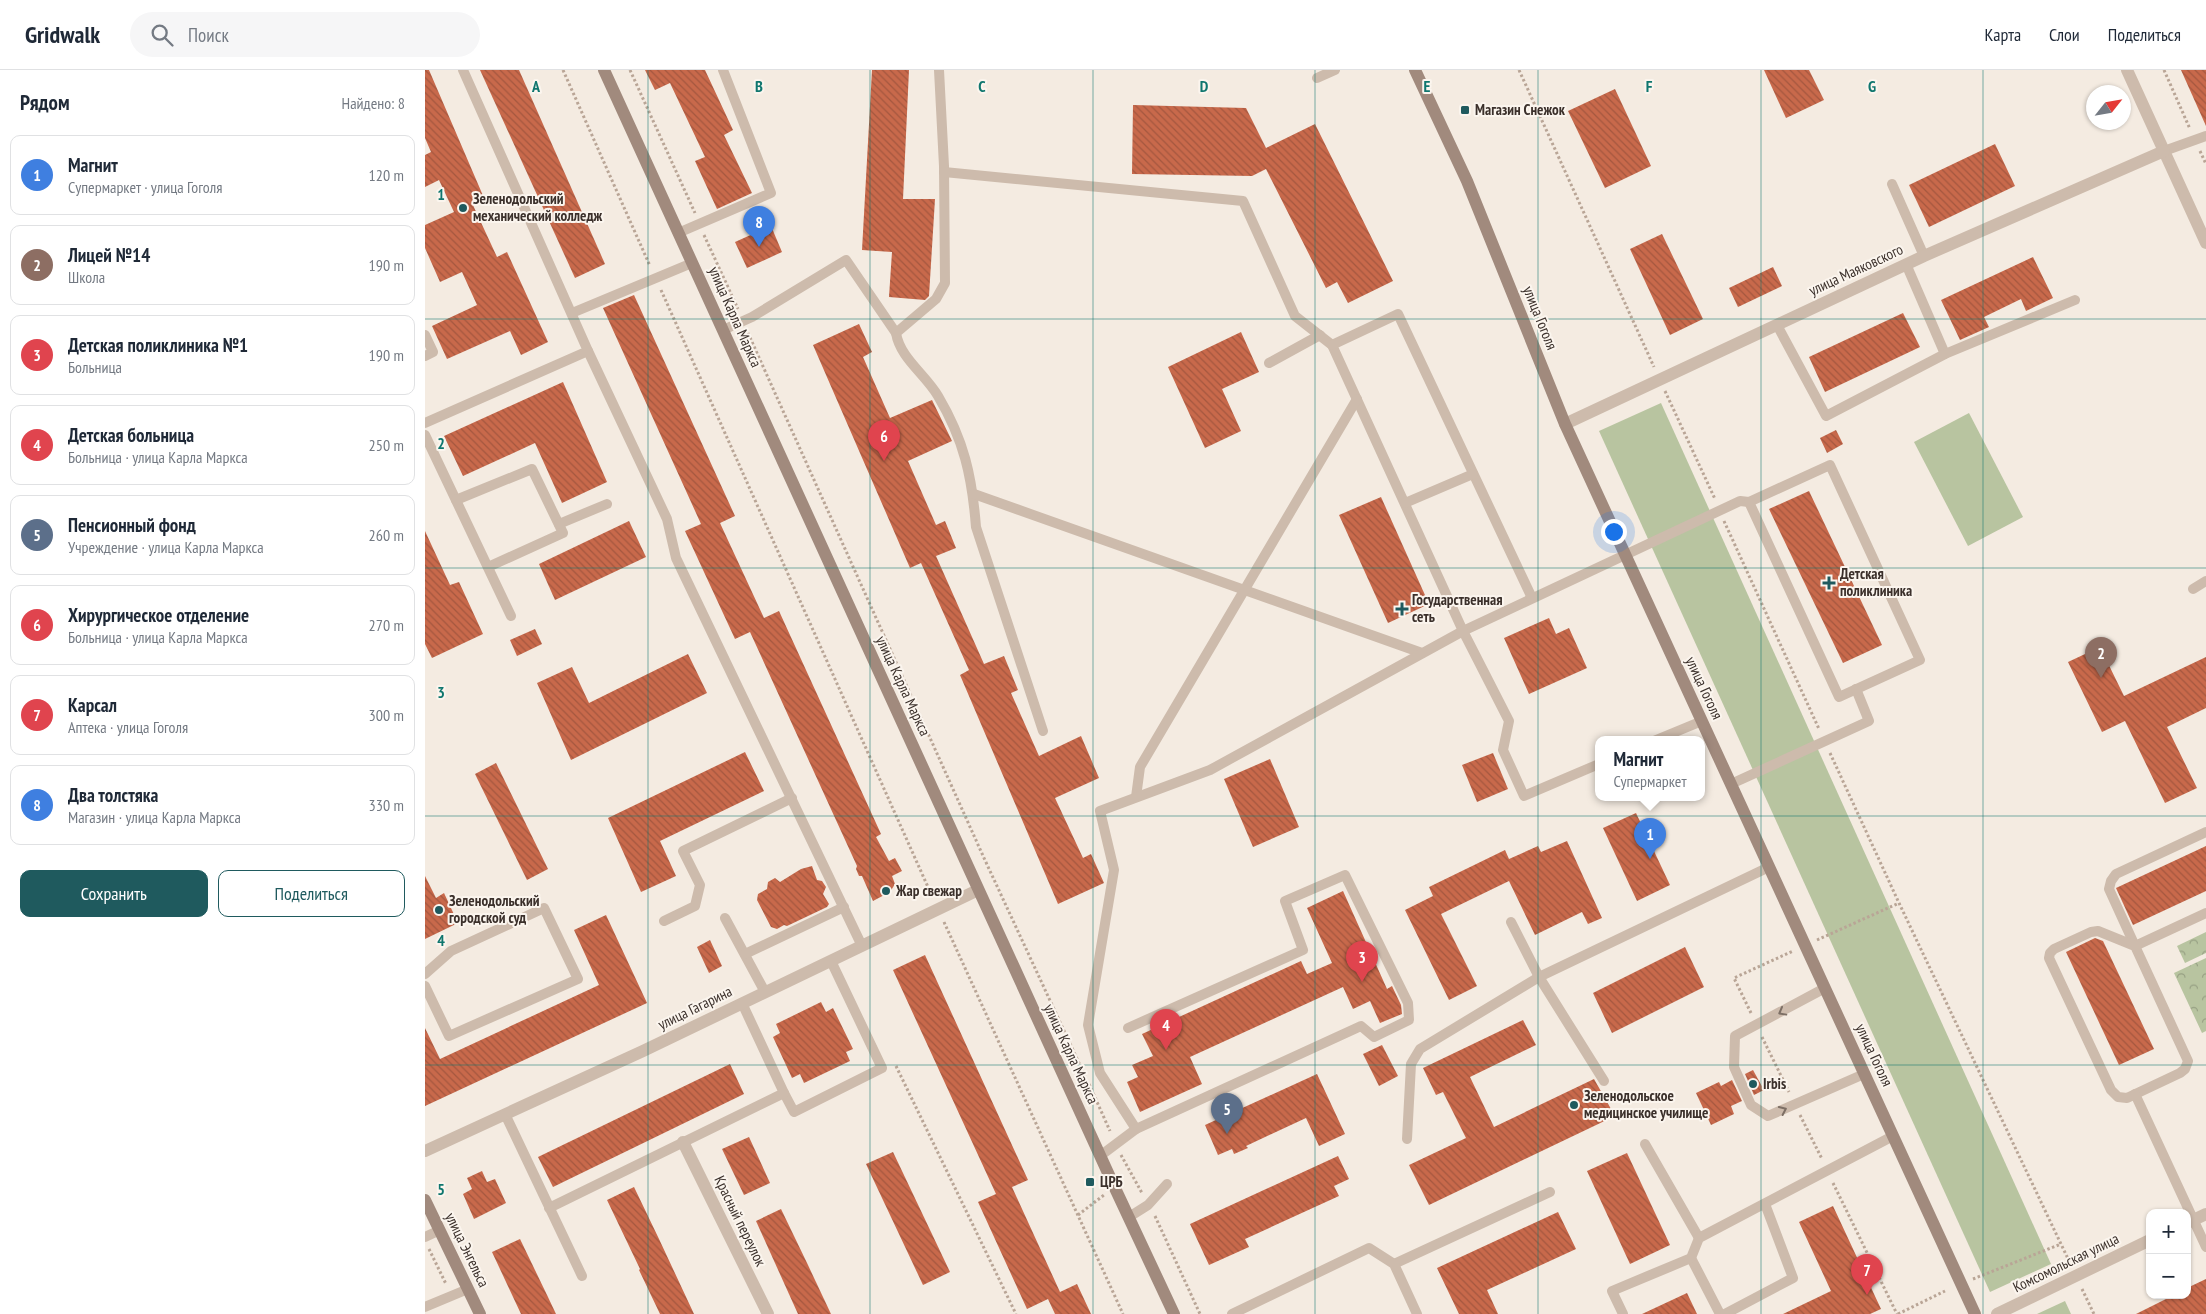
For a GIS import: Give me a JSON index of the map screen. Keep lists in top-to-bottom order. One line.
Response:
{"streets":{"street":["улица Маяковского","улица Карла Маркса","улица Гоголя","улица Гагарина","Красный переулок","улица Энгельса","Комсомольская улица"]},"crossings":[["улица Маяковского","улица Гоголя"],["улица Карла Маркса","улица Гагарина"]],"places":{"transit":["Магазин Снежок","ЦРБ"],"other":["Зеленодольский механический колледж","Жар свежар","Зеленодольский городской суд","Irbis","Зеленодольское медицинское училище"],"health":["Детская поликлиника","Государственная сеть"]},"north":"top right","page":{"header":"Gridwalk","search":"Поиск","nav":["Карта","Слои","Поделиться"],"heading":["Рядом","Найдено: 8"],"list":[{"mark":"1","name":"Магнит","note":"Супермаркет · улица Гоголя","value":"120 m"},{"mark":"2","name":"Лицей №14","note":"Школа","value":"190 m"},{"mark":"3","name":"Детская поликлиника №1","note":"Больница","value":"190 m"},{"mark":"4","name":"Детская больница","note":"Больница · улица Карла Маркса","value":"250 m"},{"mark":"5","name":"Пенсионный фонд","note":"Учреждение · улица Карла Маркса","value":"260 m"},{"mark":"6","name":"Хирургическое отделение","note":"Больница · улица Карла Маркса","value":"270 m"},{"mark":"7","name":"Карсал","note":"Аптека · улица Гоголя","value":"300 m"},{"mark":"8","name":"Два толстяка","note":"Магазин · улица Карла Маркса","value":"330 m"}],"pins":["8","6","2","1","3","4","5","7"],"popup":["Магнит","Супермаркет"],"buttons":["Сохранить","Поделиться"],"map_buttons":["+","−"]},"grid":{"columns":["A","B","C","D","E","F","G"],"rows":["1","2","3","4","5"]}}
